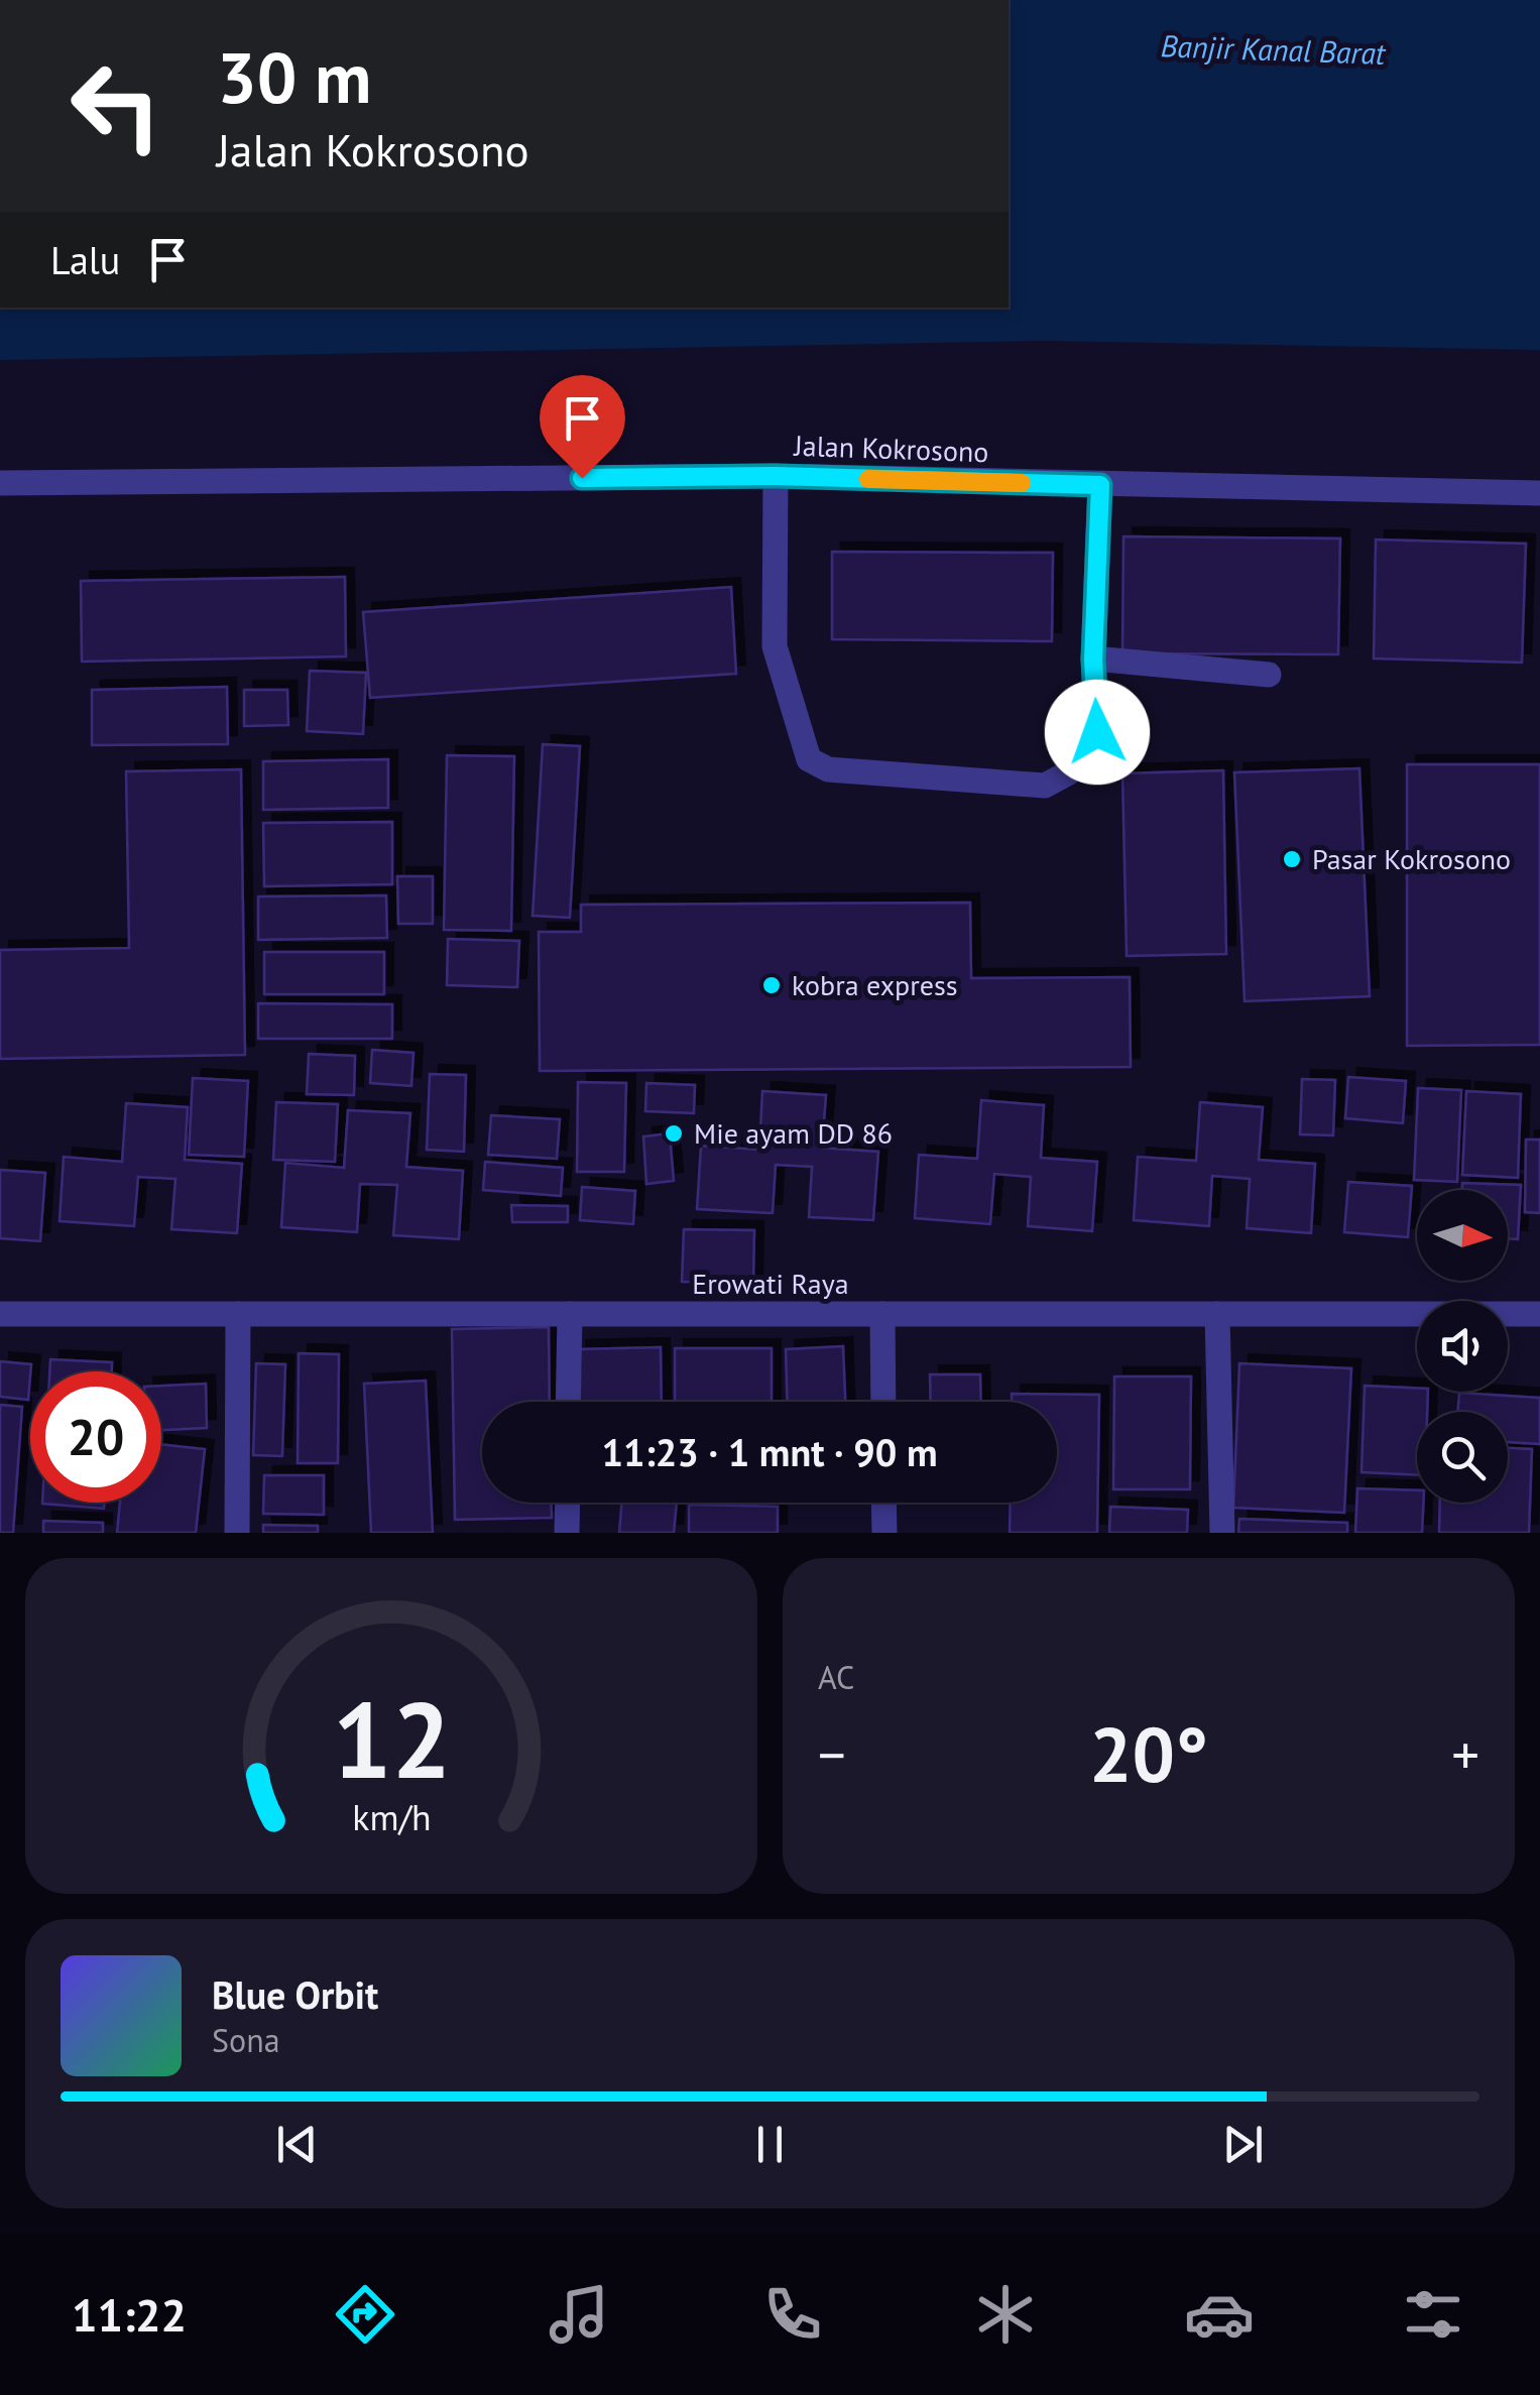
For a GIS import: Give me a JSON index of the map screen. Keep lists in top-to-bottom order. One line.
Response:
{"streets":{"street":["Jalan Kokrosono","Erowati Raya"]},"water":["Banjir Kanal Barat"],"places":["Pasar Kokrosono","kobra express","Mie ayam DD 86"],"north":"right","page":{"turn":["30 m","Jalan Kokrosono"],"then":"Lalu","limit":"20","trip":"11:23 · 1 mnt · 90 m","tile":"AC","heat":["−","20°","+"],"song":["Blue Orbit","Sona"],"tabs":"11:22","gauge":["12","km/h"]}}
